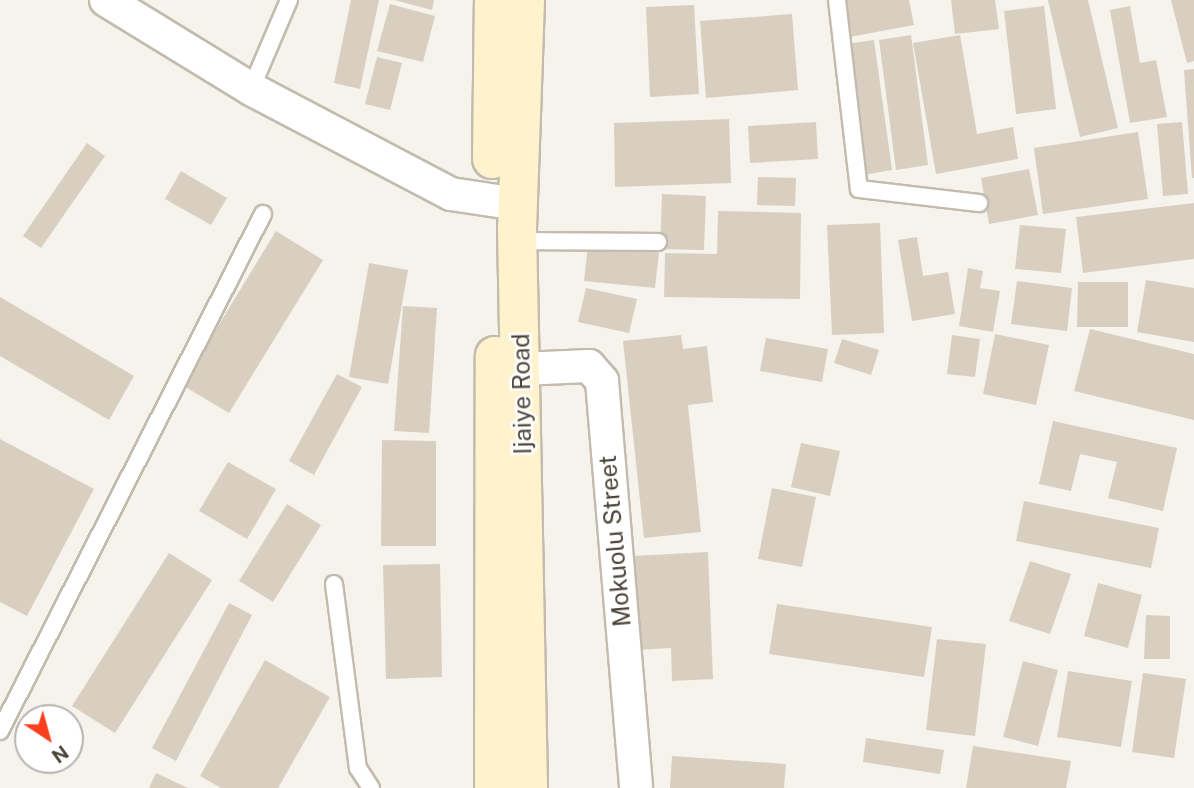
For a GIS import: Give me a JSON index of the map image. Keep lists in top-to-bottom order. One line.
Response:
{"streets":{"main road":["Ijaiye Road"],"street":["Mokuolu Street"]},"crossings":[["Ijaiye Road","Mokuolu Street"]],"north":"bottom right"}
